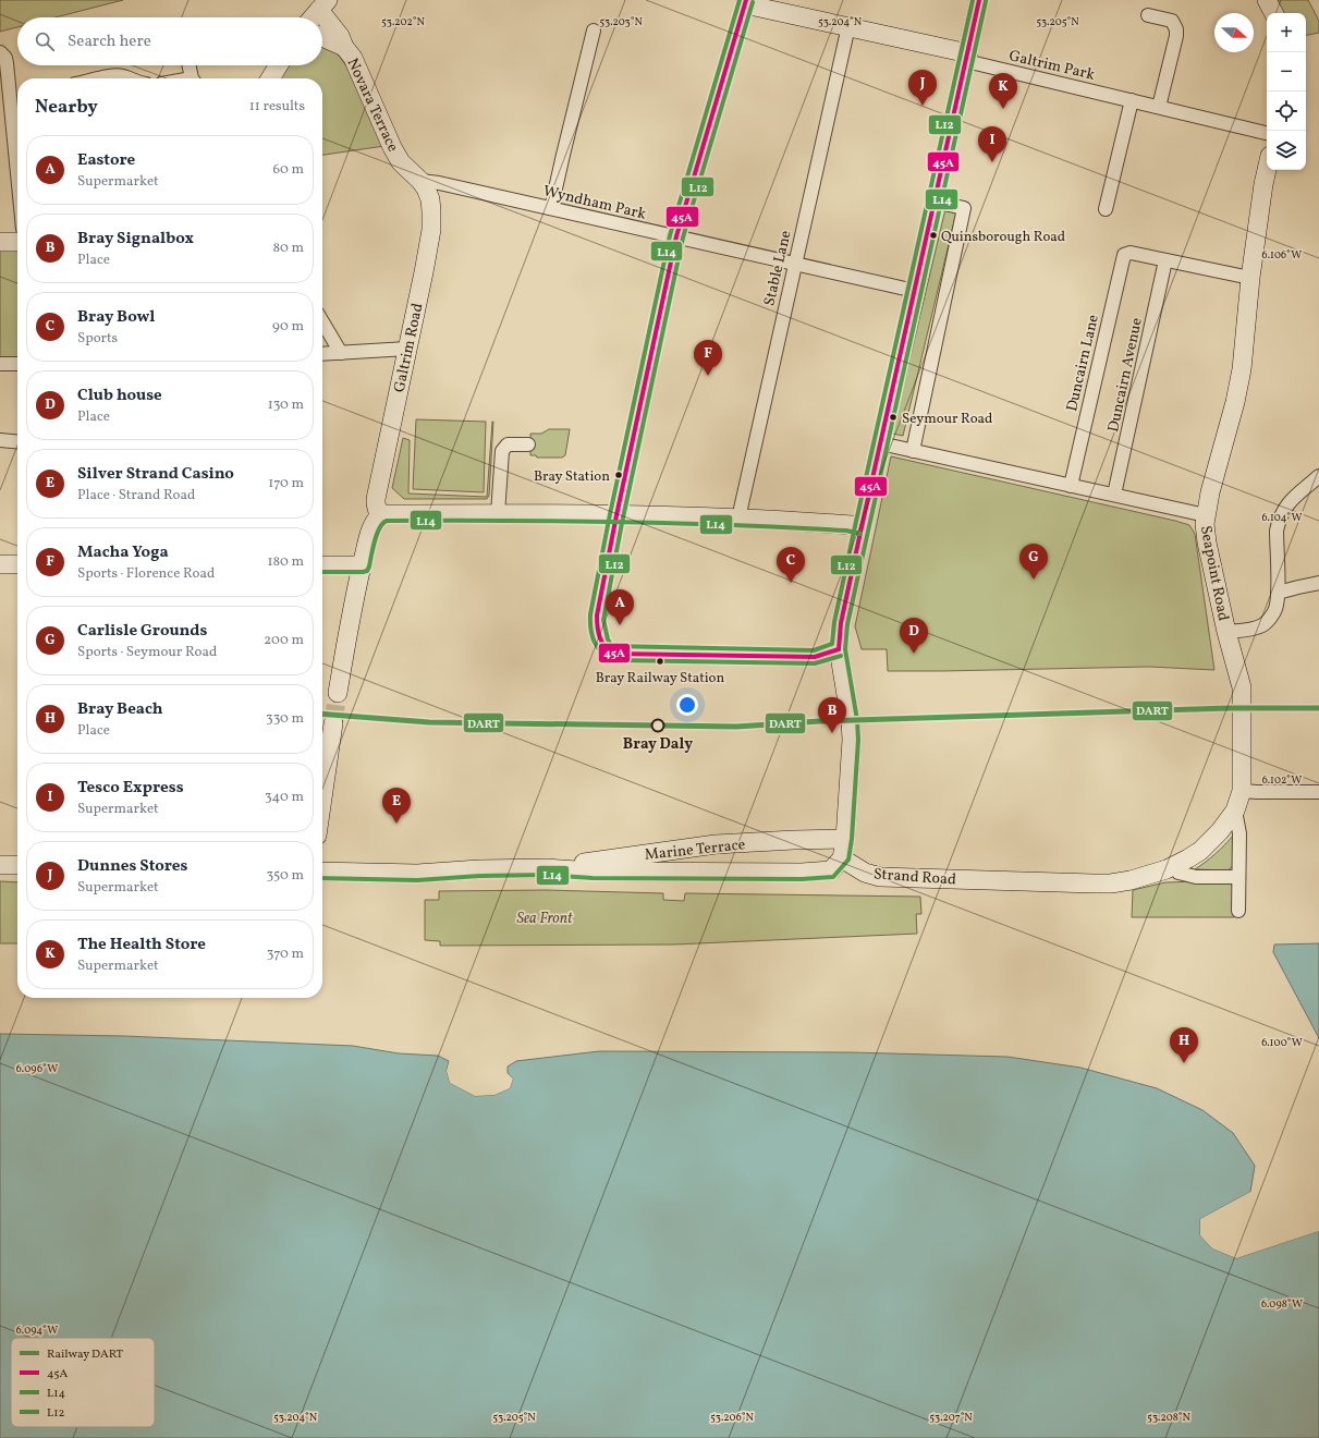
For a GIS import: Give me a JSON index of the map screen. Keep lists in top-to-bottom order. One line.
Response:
{"streets":{"street":["Galtrim Park","Novara Terrace","Wyndham Park","Stable Lane","Galtrim Road","Duncairn Lane","Duncairn Avenue","Seapoint Road","Marine Terrace","Strand Road"]},"crossings":[["Novara Terrace","Wyndham Park"],["Novara Terrace","Galtrim Road"],["Wyndham Park","Stable Lane"],["Wyndham Park","Galtrim Road"],["Duncairn Lane","Duncairn Avenue"],["Seapoint Road","Strand Road"]],"parks":["Sea Front"],"places":["Quinsborough Road","Seymour Road","Bray Station","Bray Railway Station","Bray Daly"],"lines":["transit line 45A","transit line L14","transit line L12","rail line DART"],"legend":["Railway DART","45A","L14","L12"],"north":"right","page":{"map_buttons":["+","−"],"search":"Search here","pins":["J","K","I","F","G","C","A","D","B","E","H"],"heading":["Nearby","11 results"],"list":[{"mark":"A","name":"Eastore","note":"Supermarket","value":"60 m"},{"mark":"B","name":"Bray Signalbox","note":"Place","value":"80 m"},{"mark":"C","name":"Bray Bowl","note":"Sports","value":"90 m"},{"mark":"D","name":"Club house","note":"Place","value":"130 m"},{"mark":"E","name":"Silver Strand Casino","note":"Place · Strand Road","value":"170 m"},{"mark":"F","name":"Macha Yoga","note":"Sports · Florence Road","value":"180 m"},{"mark":"G","name":"Carlisle Grounds","note":"Sports · Seymour Road","value":"200 m"},{"mark":"H","name":"Bray Beach","note":"Place","value":"330 m"},{"mark":"I","name":"Tesco Express","note":"Supermarket","value":"340 m"},{"mark":"J","name":"Dunnes Stores","note":"Supermarket","value":"350 m"},{"mark":"K","name":"The Health Store","note":"Supermarket","value":"370 m"}]},"coordinates":["53.203°N","53.202°N","53.204°N","53.205°N","6.106°W","6.104°W","6.102°W","6.100°W","6.096°W","6.098°W","6.094°W","53.206°N","53.207°N","53.208°N"]}
